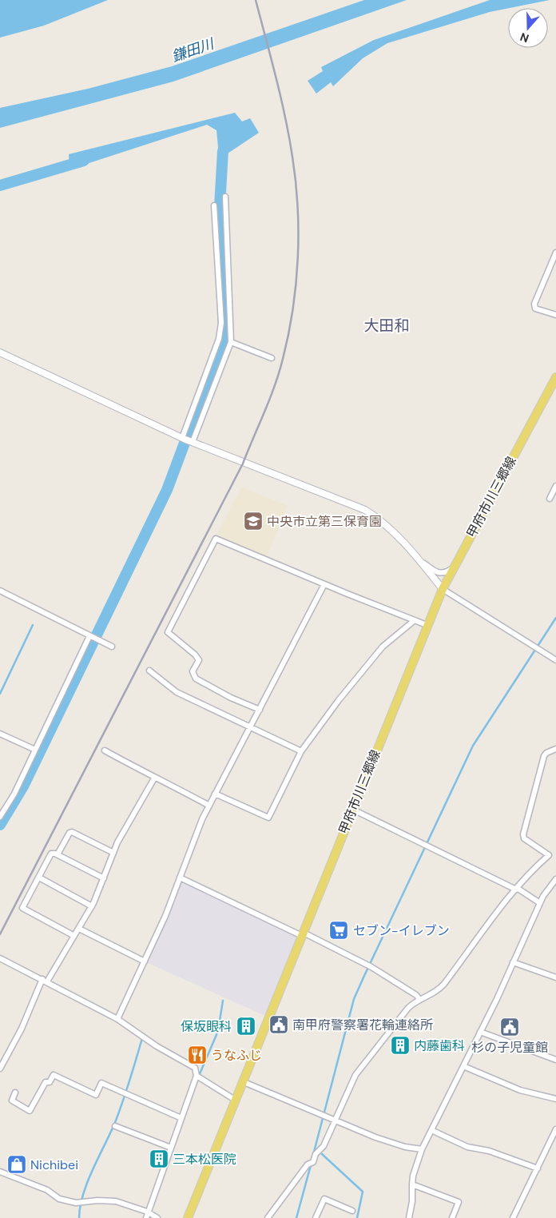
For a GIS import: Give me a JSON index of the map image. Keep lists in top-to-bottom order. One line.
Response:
{"streets":{"main road":["甲府市川三郷線"]},"districts":["大田和"],"water":["鎌田川"],"places":{"school or university":["中央市立第三保育園"],"supermarket":["セブン-イレブン"],"public building":["南甲府警察署花輪連絡所","杉の子児童館"],"building":["保坂眼科","内藤歯科","三本松医院"],"restaurant":["うなふじ"],"shop":["Nichibei"]},"north":"bottom"}
